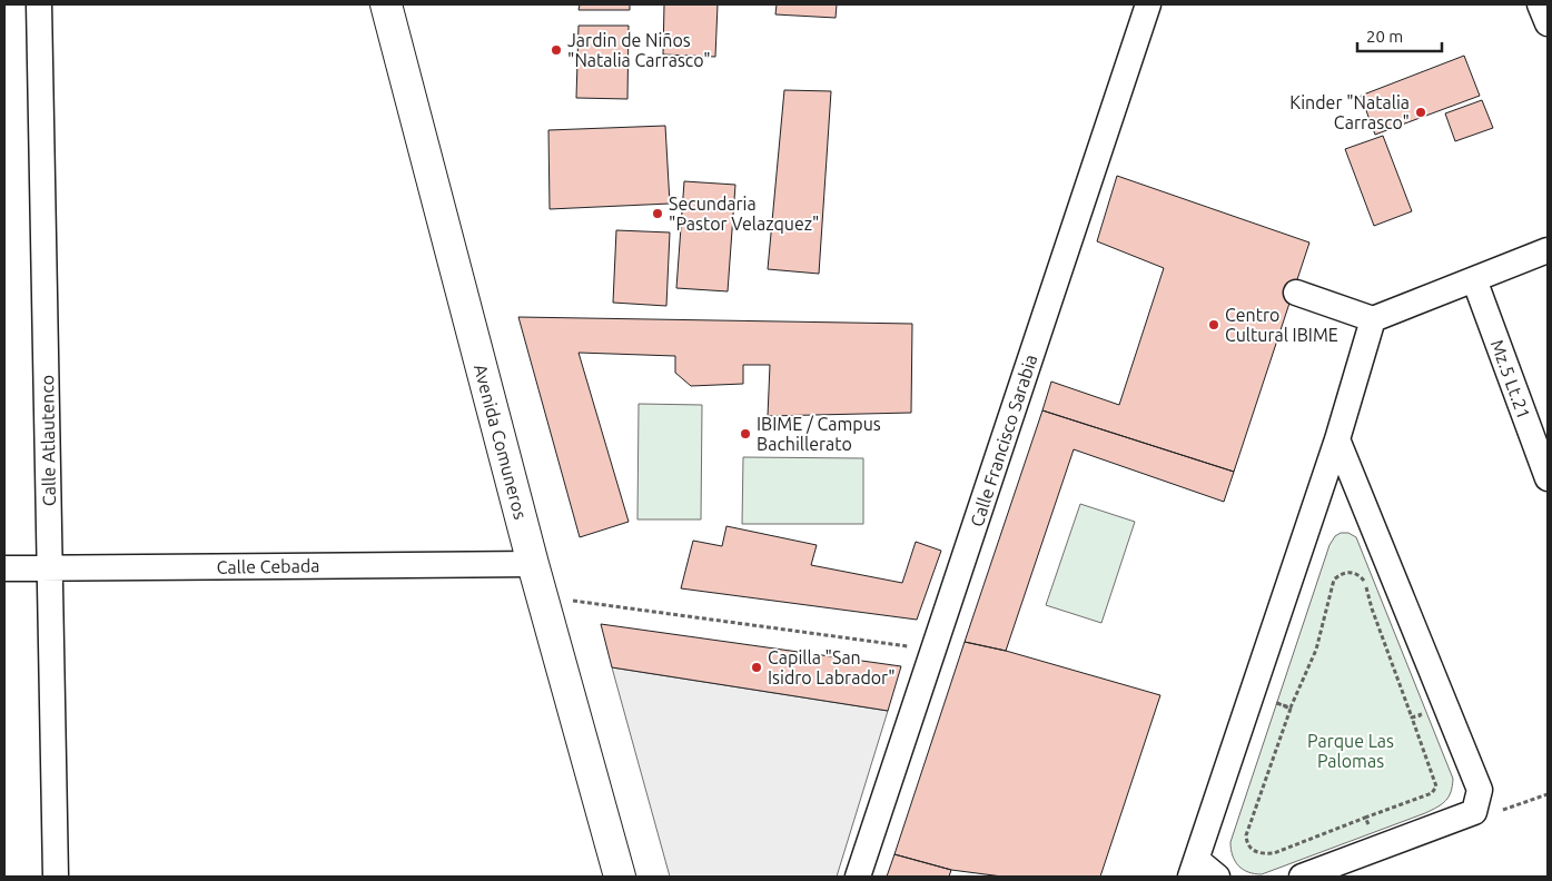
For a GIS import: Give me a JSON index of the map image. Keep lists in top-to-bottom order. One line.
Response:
{"streets":{"main road":["Avenida Comuneros"],"street":["Mz.5 Lt.21","Calle Atlautenco","Calle Francisco Sarabia","Calle Cebada"]},"crossings":[["Calle Atlautenco","Calle Cebada"],["Avenida Comuneros","Calle Cebada"]],"parks":["Parque Las Palomas"],"places":["Jardin de Niños \"Natalia Carrasco\"","Kinder \"Natalia Carrasco\"","Secundaria \"Pastor Velazquez\"","Centro Cultural IBIME","IBIME / Campus Bachillerato","Capilla \"San Isidro Labrador\""],"scale_bar":"20 m"}
